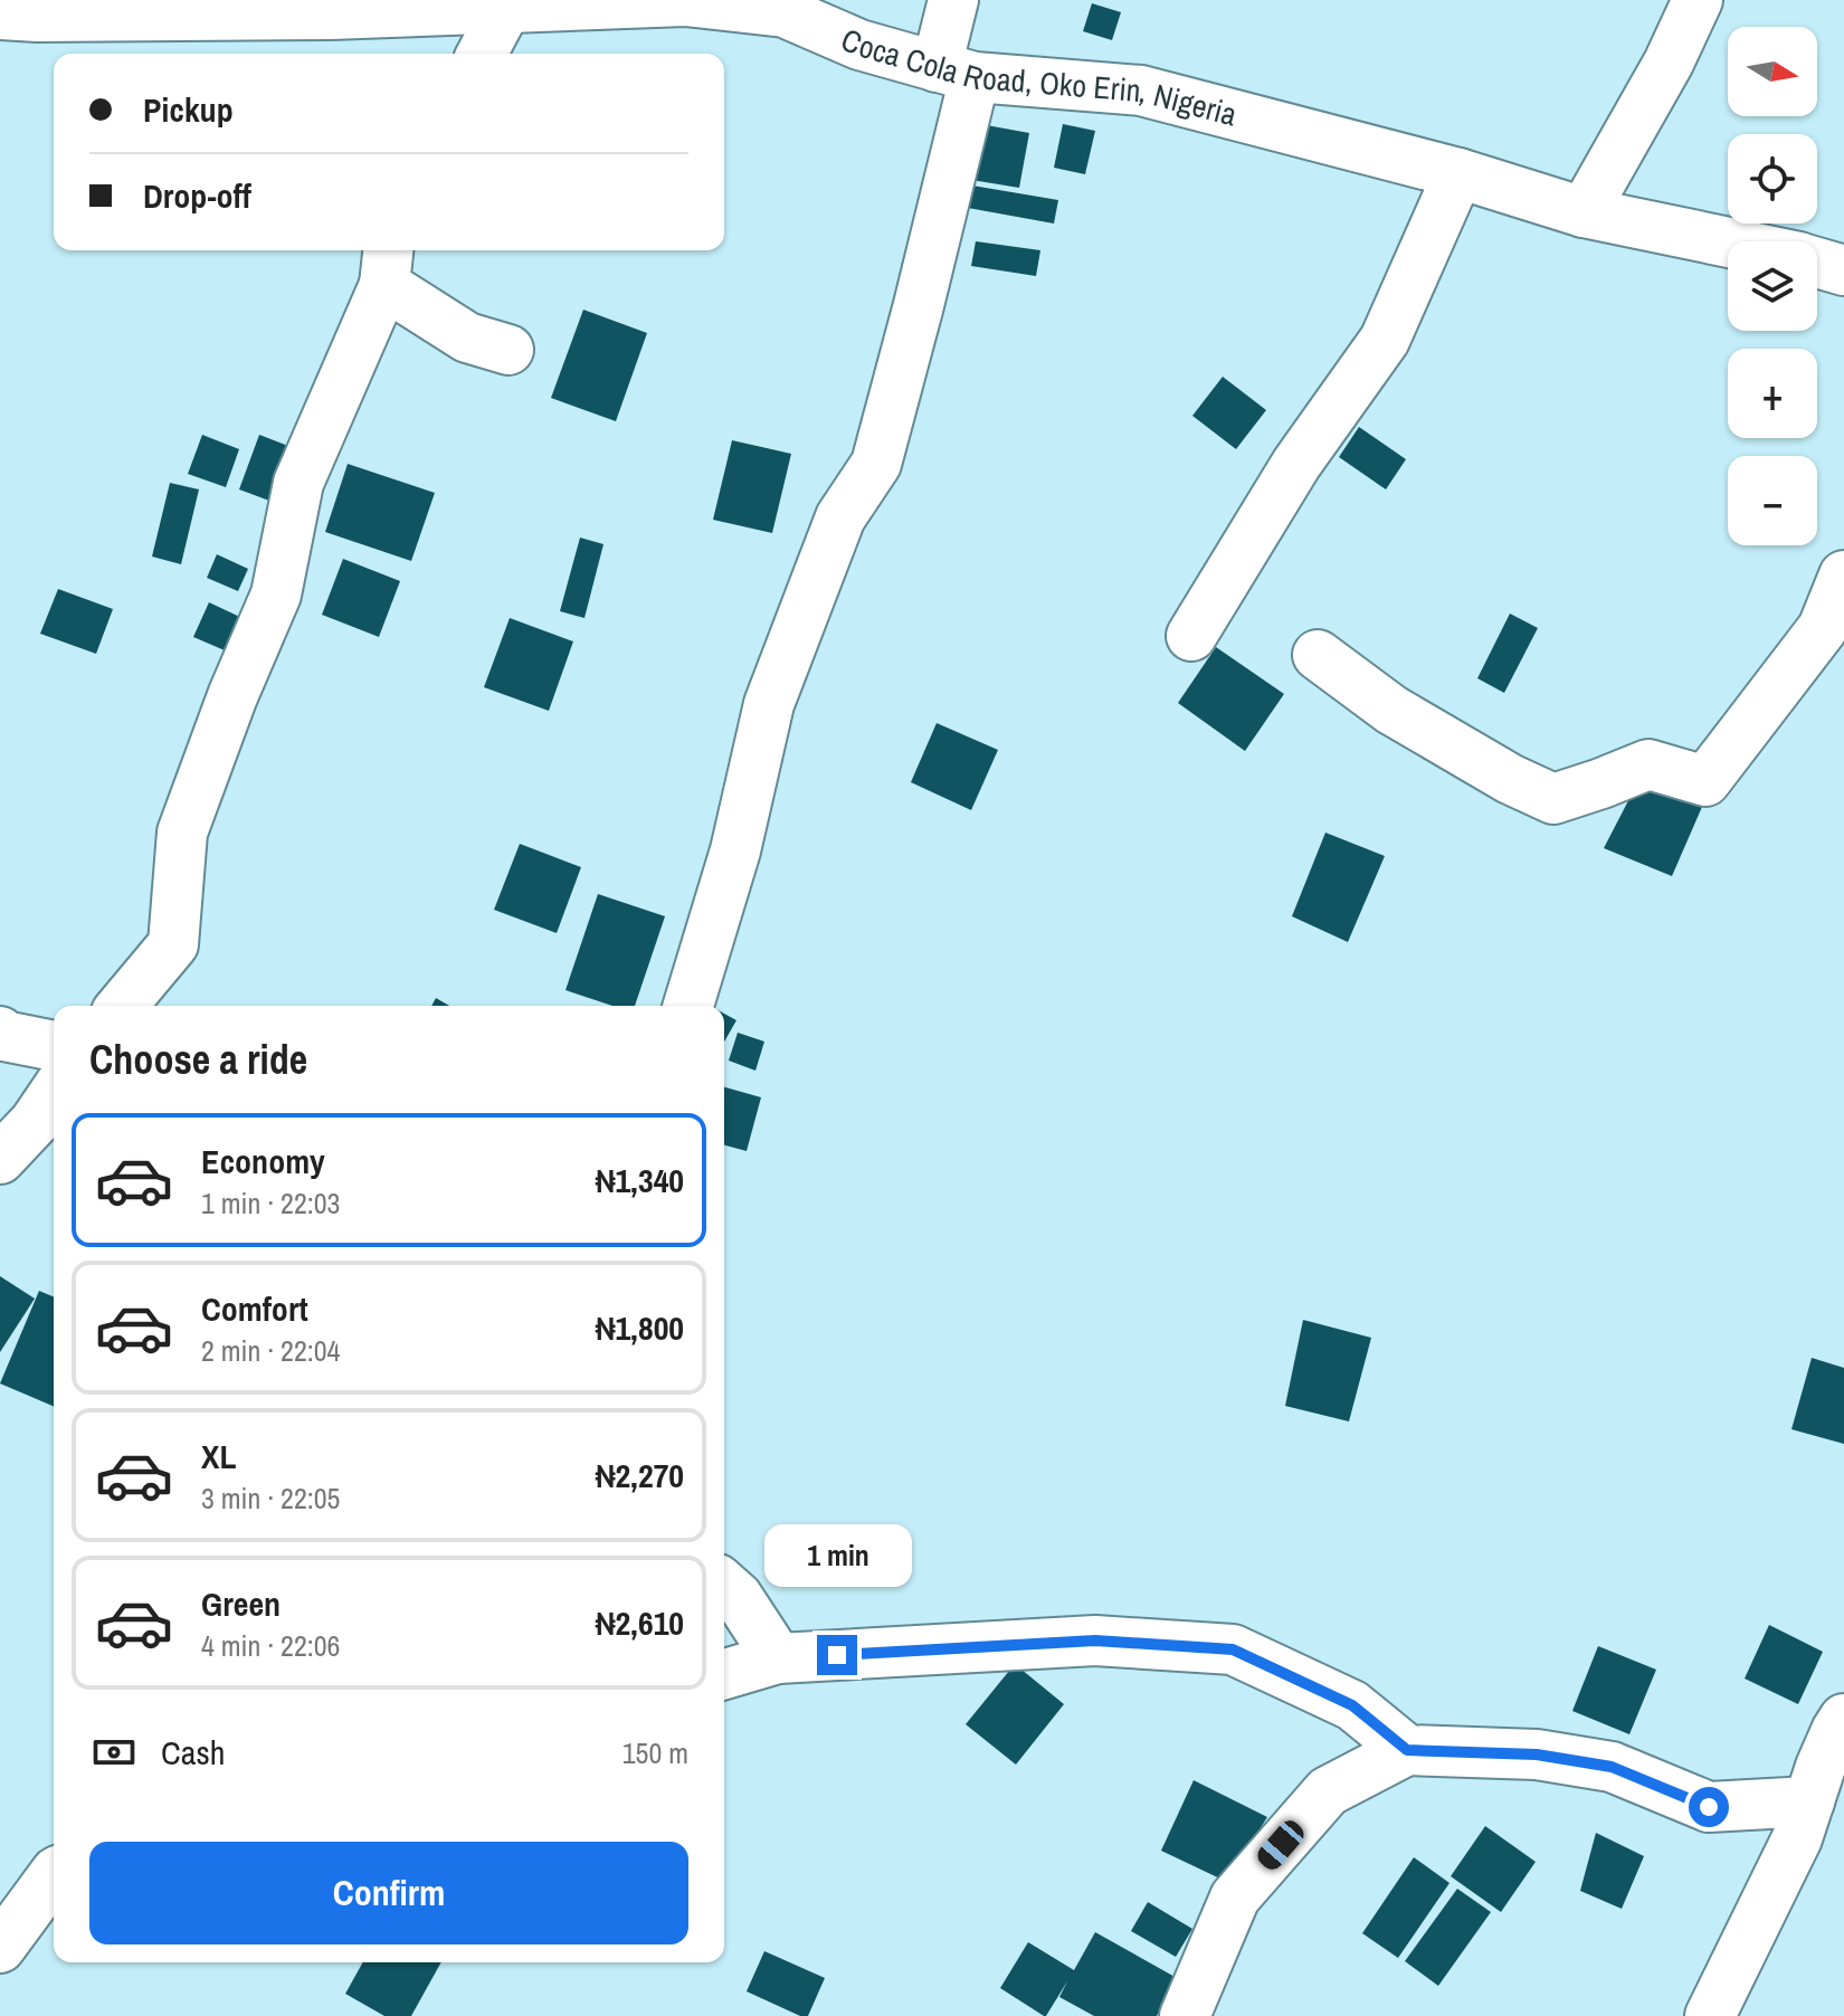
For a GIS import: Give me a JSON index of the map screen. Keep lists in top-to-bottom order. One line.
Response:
{"streets":{"street":["Coca Cola Road, Oko Erin, Nigeria"]},"north":"right","page":{"map_buttons":["+","−"],"banner":["Pickup","Drop-off"],"heading":"Choose a ride","list":[{"name":"Economy","note":"1 min · 22:03","value":"₦1,340"},{"name":"Comfort","note":"2 min · 22:04","value":"₦1,800"},{"name":"XL","note":"3 min · 22:05","value":"₦2,270"},{"name":"Green","note":"4 min · 22:06","value":"₦2,610"}],"bubble":"1 min","pay":["Cash","150 m"],"buttons":"Confirm"}}
